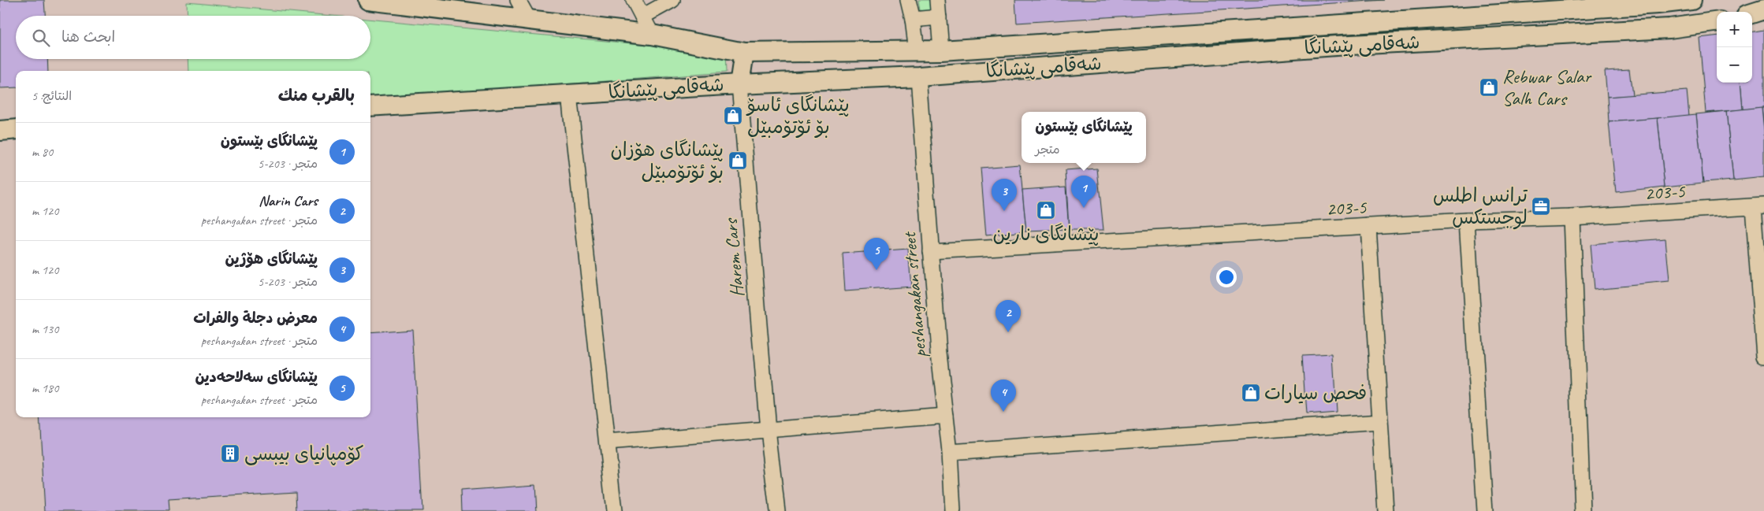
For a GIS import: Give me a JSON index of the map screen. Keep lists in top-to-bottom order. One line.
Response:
{"streets":{"main road":["شەقامی پێشانگا"],"street":["203-5","Harem Cars","peshangakan street"]},"crossings":[["شەقامی پێشانگا","Harem Cars"],["شەقامی پێشانگا","peshangakan street"],["203-5","peshangakan street"]],"places":{"shop":["Rebwar Salar Salh Cars","پێشانگای ئاسۆ بۆ ئۆتۆمبێل","پێشانگای هۆزان بۆ ئۆتۆمبێل","پێشانگای نارین","فحص سيارات"],"office":["ترانس اطلس لوجستكس"],"building":["كۆمپانیای بیبسی"]},"page":{"map_buttons":["+","−"],"search":"ابحث هنا","heading":["بالقرب منك","النتائج: 5"],"popup":["پێشانگای بێستون","متجر"],"list":[{"mark":"1","name":"پێشانگای بێستون","note":"متجر · 203-5","value":"80 m"},{"mark":"2","name":"Narin Cars","note":"متجر · peshangakan street","value":"120 m"},{"mark":"3","name":"پێشانگای هۆژین","note":"متجر · 203-5","value":"120 m"},{"mark":"4","name":"معرض دجلة والفرات","note":"متجر · peshangakan street","value":"130 m"},{"mark":"5","name":"پێشانگای سەلاحەدین","note":"متجر · peshangakan street","value":"180 m"}],"pins":["1","3","5","2","4"]}}
